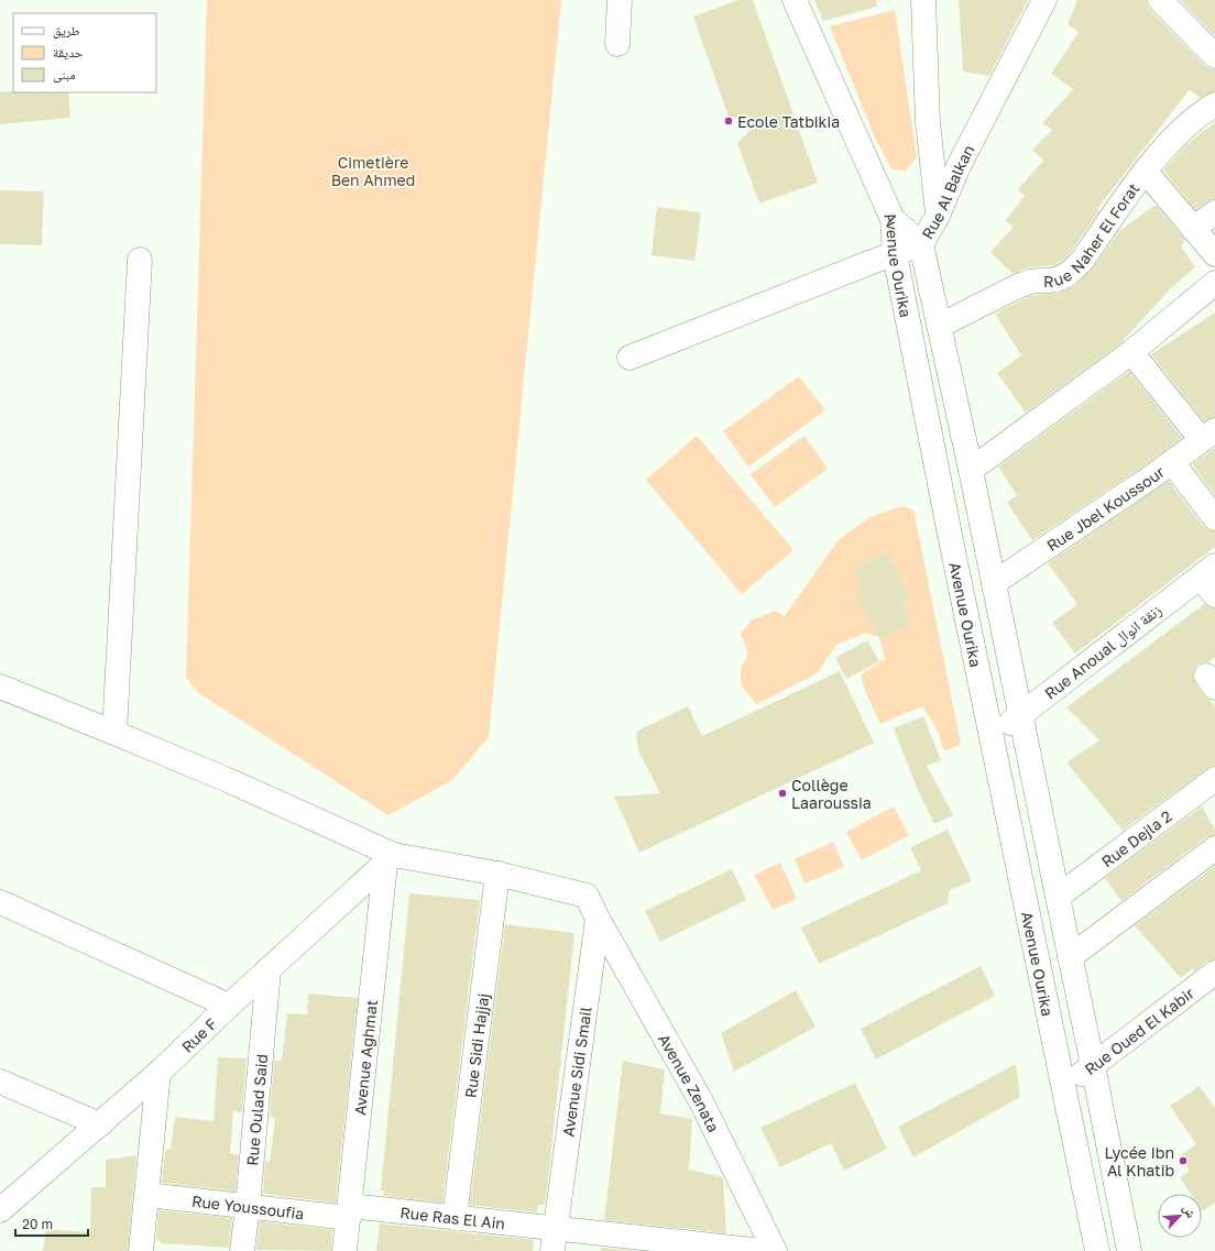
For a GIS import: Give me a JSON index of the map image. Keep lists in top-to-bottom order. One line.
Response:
{"streets":{"street":["Rue Al Balkan","Rue Naher El Forat","Avenue Ourika","Rue Jbel Koussour","Rue Anoual زنقة انوال","Rue Dejla 2","Rue Oued El Kabir","Rue F","Rue Sidi Hajjaj","Avenue Aghmat","Avenue Sidi Smail","Avenue Zenata","Rue Oulad Said","Rue Youssoufia","Rue Ras El Ain"]},"crossings":[["Rue Al Balkan","Avenue Ourika"],["Rue Naher El Forat","Avenue Ourika"],["Avenue Ourika","Rue Jbel Koussour"],["Avenue Ourika","Rue Anoual زنقة انوال"],["Avenue Ourika","Rue Dejla 2"],["Avenue Ourika","Rue Oued El Kabir"],["Rue F","Avenue Aghmat"],["Rue F","Rue Oulad Said"],["Rue Sidi Hajjaj","Rue Ras El Ain"],["Avenue Aghmat","Rue Youssoufia"],["Avenue Aghmat","Rue Ras El Ain"],["Avenue Sidi Smail","Avenue Zenata"],["Avenue Sidi Smail","Rue Ras El Ain"],["Rue Oulad Said","Rue Youssoufia"],["Rue Youssoufia","Rue Ras El Ain"]],"parks":["Cimetière Ben Ahmed"],"places":["Ecole Tatbikia","Collège Laaroussia","Lycée Ibn Al Khatib"],"legend":["طريق","حديقة","مبنى"],"scale_bar":"20 m","north":"top right"}
